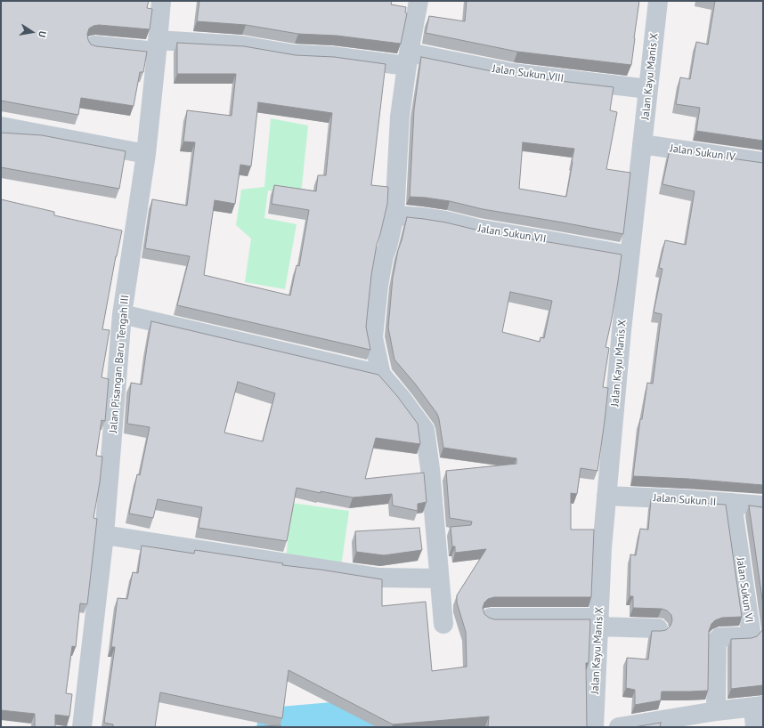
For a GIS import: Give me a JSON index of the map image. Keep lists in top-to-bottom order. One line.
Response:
{"streets":{"street":["Jalan Sukun VIII","Jalan Kayu Manis X","Jalan Sukun IV","Jalan Sukun VII","Jalan Pisangan Baru Tengah III","Jalan Sukun II","Jalan Sukun VI"]},"crossings":[["Jalan Sukun VIII","Jalan Kayu Manis X"],["Jalan Sukun VIII","Jalan Pisangan Baru Tengah III"],["Jalan Kayu Manis X","Jalan Sukun IV"],["Jalan Kayu Manis X","Jalan Sukun VII"],["Jalan Kayu Manis X","Jalan Sukun II"],["Jalan Sukun II","Jalan Sukun VI"]],"north":"right"}
